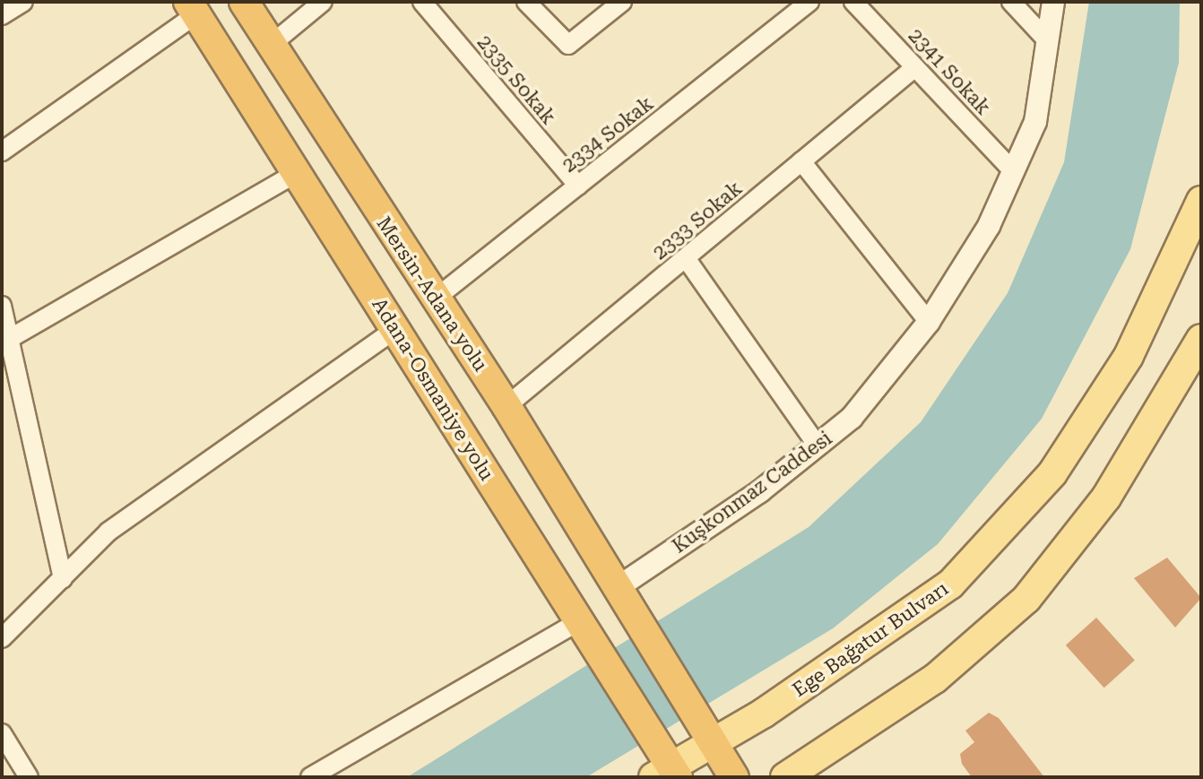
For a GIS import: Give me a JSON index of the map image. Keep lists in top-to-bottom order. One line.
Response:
{"streets":{"highway":["Mersin-Adana yolu","Adana-Osmaniye yolu"],"main road":["Ege Bağatur Bulvarı"],"street":["2341 Sokak","2335 Sokak","2334 Sokak","2333 Sokak","Kuşkonmaz Caddesi"]},"crossings":[["2341 Sokak","2333 Sokak"],["2341 Sokak","Kuşkonmaz Caddesi"],["2335 Sokak","2334 Sokak"],["2334 Sokak","Mersin-Adana yolu"],["2333 Sokak","Mersin-Adana yolu"],["Mersin-Adana yolu","Kuşkonmaz Caddesi"],["Adana-Osmaniye yolu","Ege Bağatur Bulvarı"]]}
